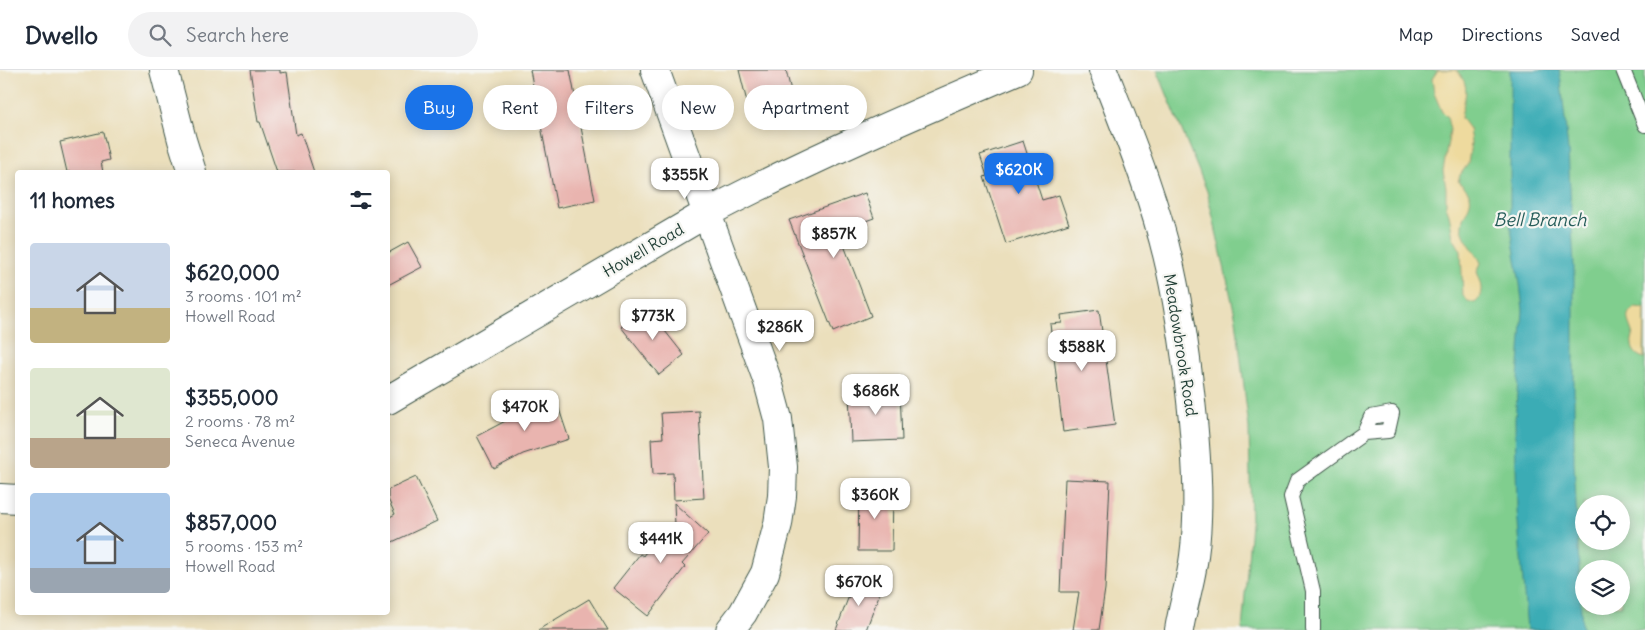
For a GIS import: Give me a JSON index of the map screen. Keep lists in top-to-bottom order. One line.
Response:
{"streets":{"street":["Howell Road","Meadowbrook Road"]},"water":["Bell Branch"],"page":{"header":"Dwello","search":"Search here","nav":["Map","Directions","Saved"],"chip":["Buy","Rent","Filters","New","Apartment"],"price":["$620K","$355K","$857K","$773K","$286K","$588K","$686K","$470K","$360K","$441K","$670K"],"heading":"11 homes","list":[{"name":"$620,000","note":"3 rooms · 101 m² · Howell Road"},{"name":"$355,000","note":"2 rooms · 78 m² · Seneca Avenue"},{"name":"$857,000","note":"5 rooms · 153 m² · Howell Road"}]}}
